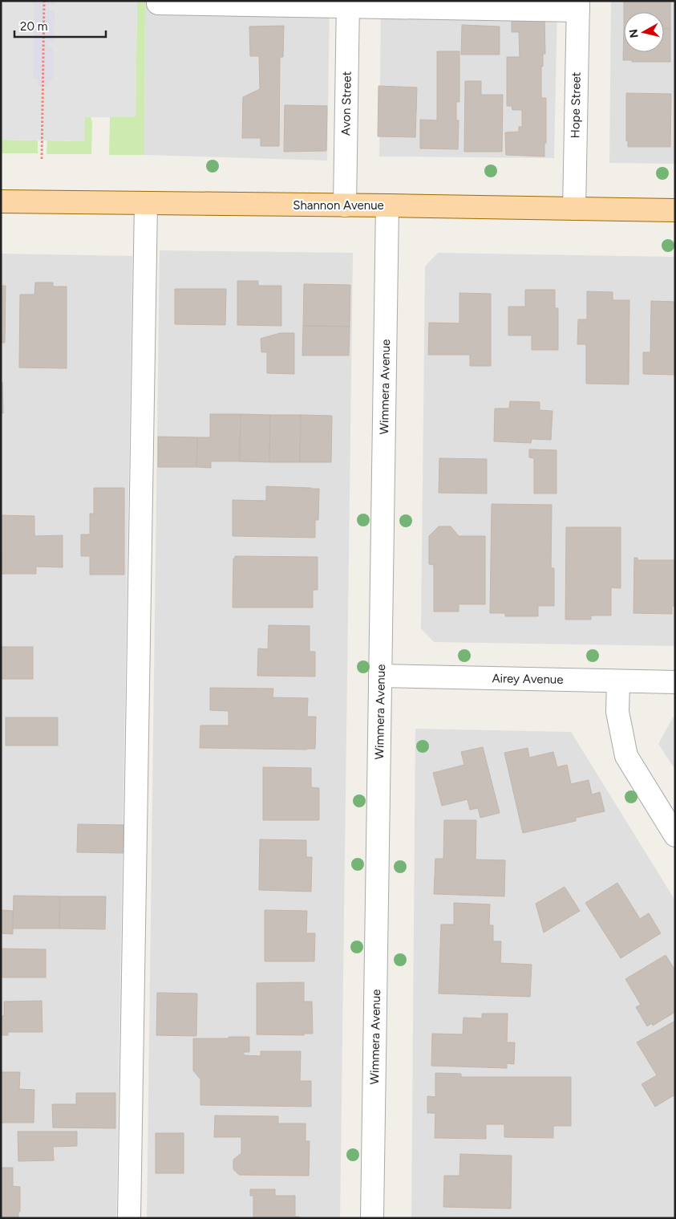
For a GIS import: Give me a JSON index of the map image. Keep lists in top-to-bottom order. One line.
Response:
{"streets":{"main road":["Shannon Avenue"],"street":["Avon Street","Hope Street","Wimmera Avenue","Airey Avenue"]},"crossings":[["Avon Street","Shannon Avenue"],["Hope Street","Shannon Avenue"],["Shannon Avenue","Wimmera Avenue"],["Wimmera Avenue","Airey Avenue"]],"scale_bar":"20 m","north":"left"}
